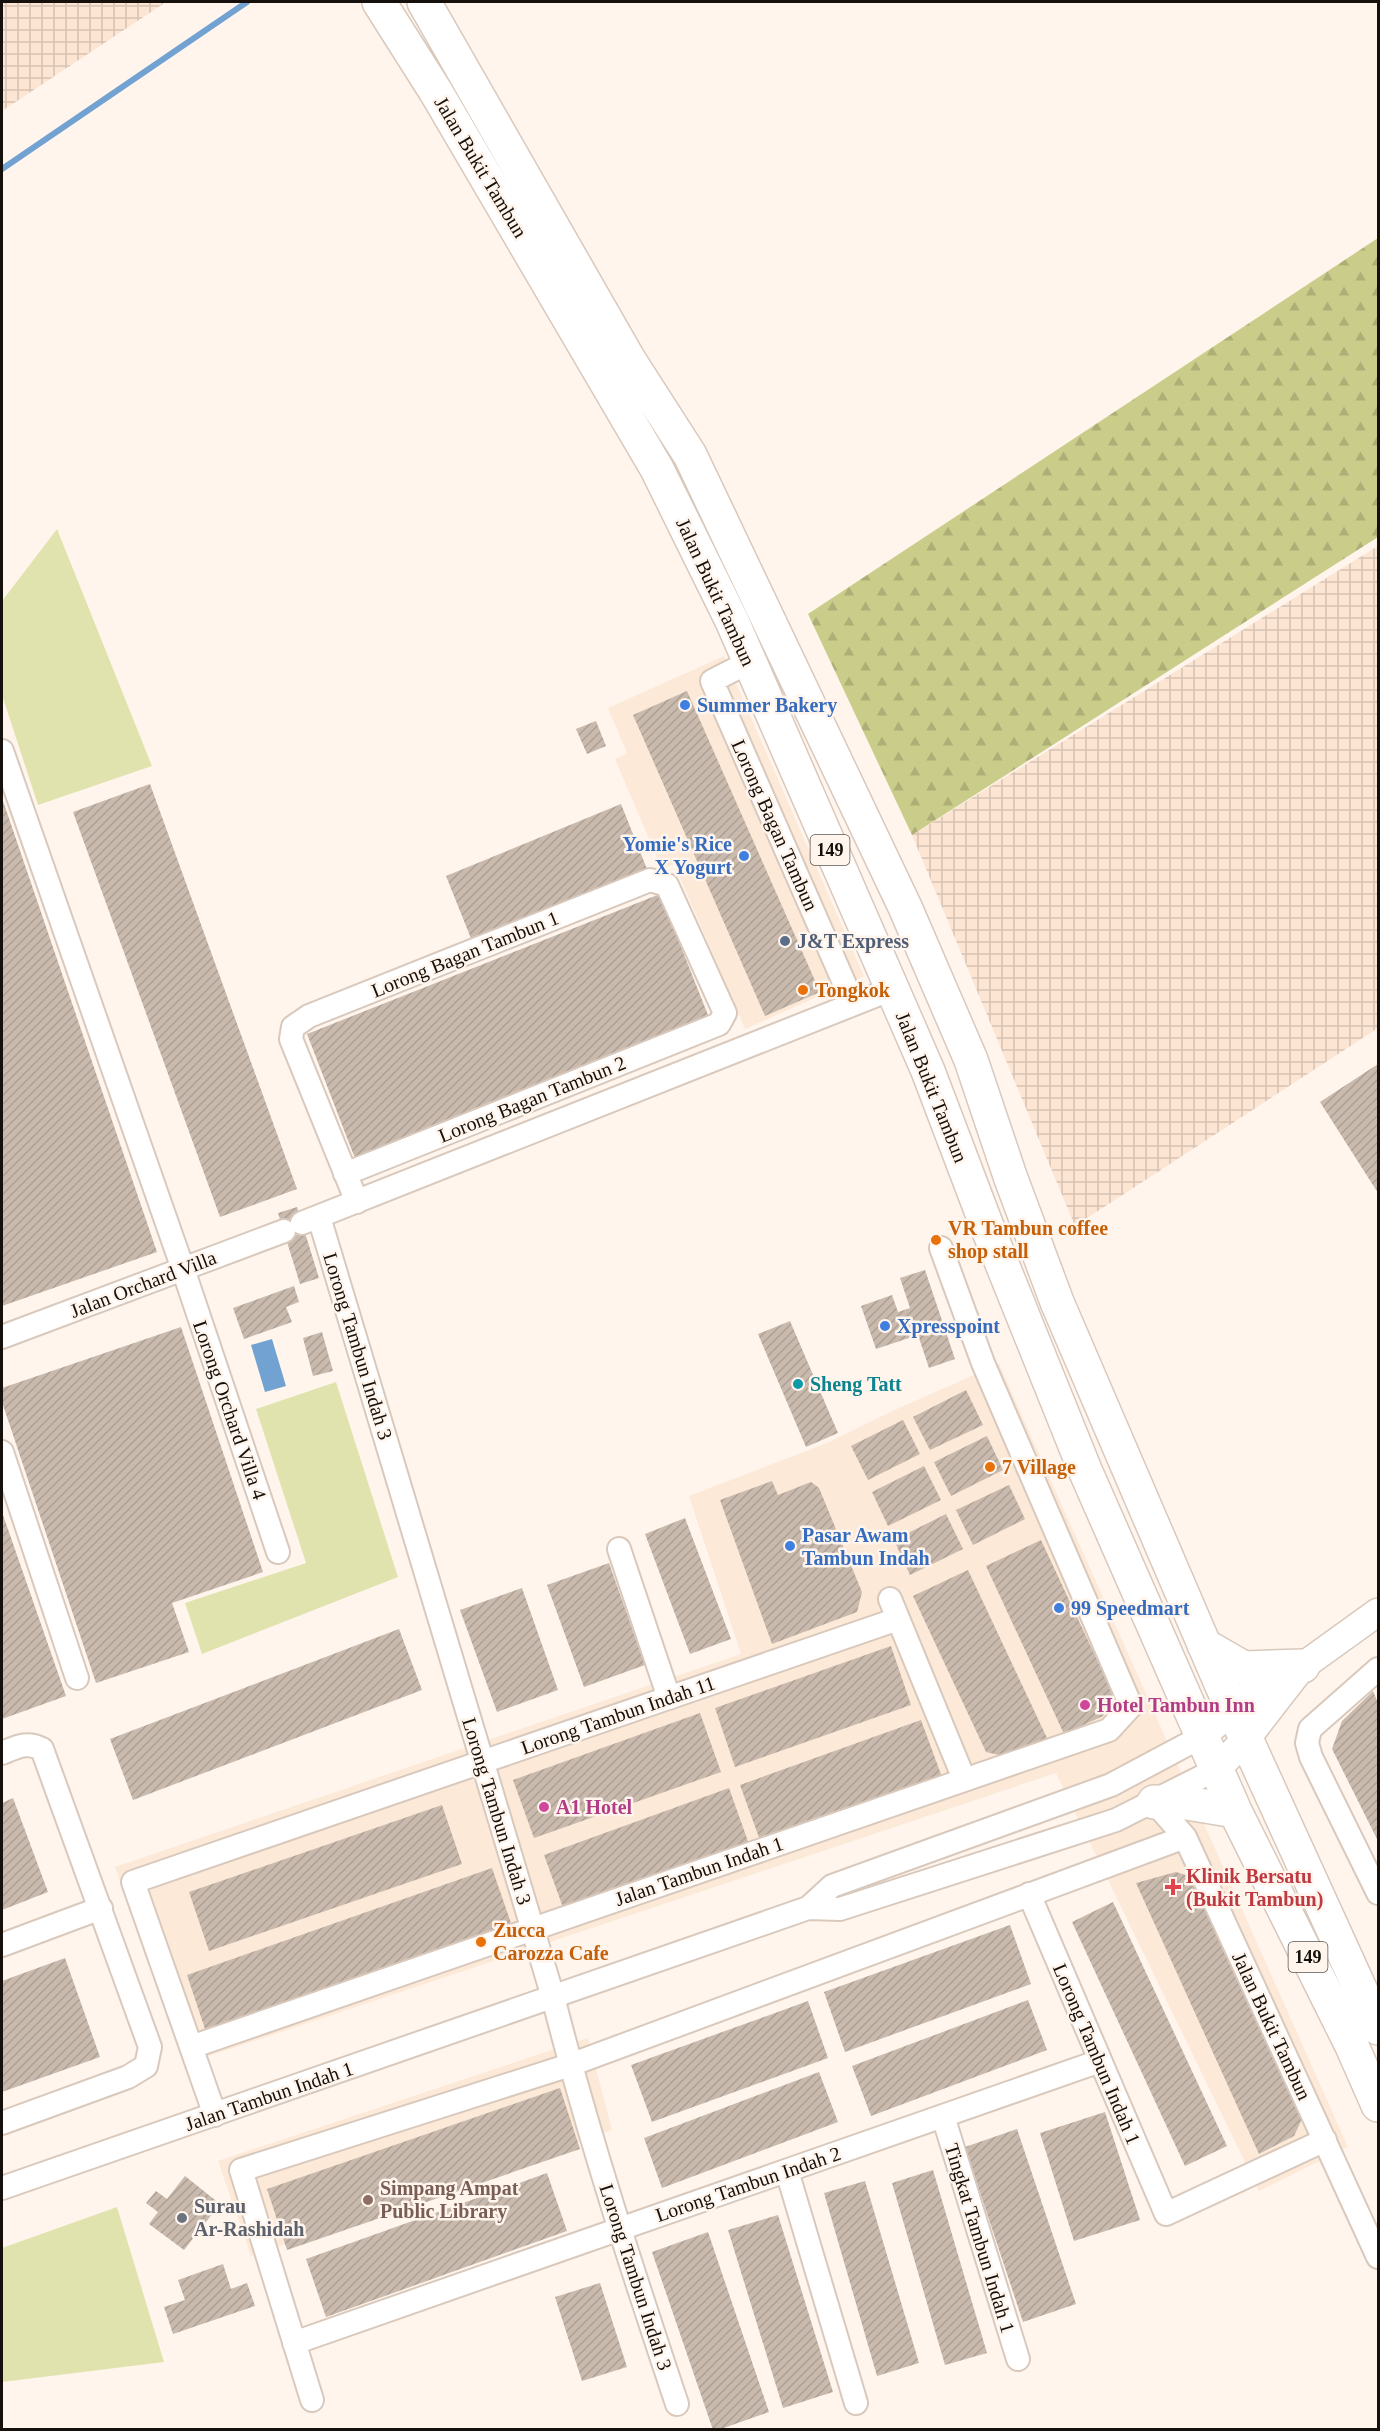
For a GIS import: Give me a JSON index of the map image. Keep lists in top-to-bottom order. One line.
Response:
{"streets":{"main road":["Jalan Bukit Tambun","149"],"street":["Lorong Bagan Tambun","Lorong Bagan Tambun 1","Lorong Bagan Tambun 2","Jalan Orchard Villa","Lorong Tambun Indah 3","Lorong Orchard Villa 4","Lorong Tambun Indah 11","Jalan Tambun Indah 1","Lorong Tambun Indah 1","Lorong Tambun Indah 2","Tingkat Tambun Indah 1"]},"crossings":[["Jalan Bukit Tambun","Lorong Bagan Tambun"],["Jalan Bukit Tambun","Jalan Orchard Villa"],["Jalan Bukit Tambun","Jalan Tambun Indah 1"],["Jalan Bukit Tambun","Lorong Tambun Indah 1"],["Lorong Bagan Tambun","Jalan Orchard Villa"],["Lorong Bagan Tambun 1","Lorong Bagan Tambun 2"],["Jalan Orchard Villa","Lorong Tambun Indah 3"],["Jalan Orchard Villa","Lorong Orchard Villa 4"],["Lorong Tambun Indah 3","Lorong Tambun Indah 11"],["Lorong Tambun Indah 3","Jalan Tambun Indah 1"],["Lorong Tambun Indah 3","Lorong Tambun Indah 2"],["Lorong Tambun Indah 11","Jalan Tambun Indah 1"],["Lorong Tambun Indah 1","Lorong Tambun Indah 2"],["Lorong Tambun Indah 2","Tingkat Tambun Indah 1"]],"places":{"other":["Summer Bakery","Yomie's Rice X Yogurt","J&T Express","Tongkok","VR Tambun coffee shop stall","Xpresspoint","Sheng Tatt","7 Village","Pasar Awam Tambun Indah","99 Speedmart","Hotel Tambun Inn","A1 Hotel","Zucca Carozza Cafe","Simpang Ampat Public Library","Surau Ar-Rashidah"],"health":["Klinik Bersatu (Bukit Tambun)"]}}
